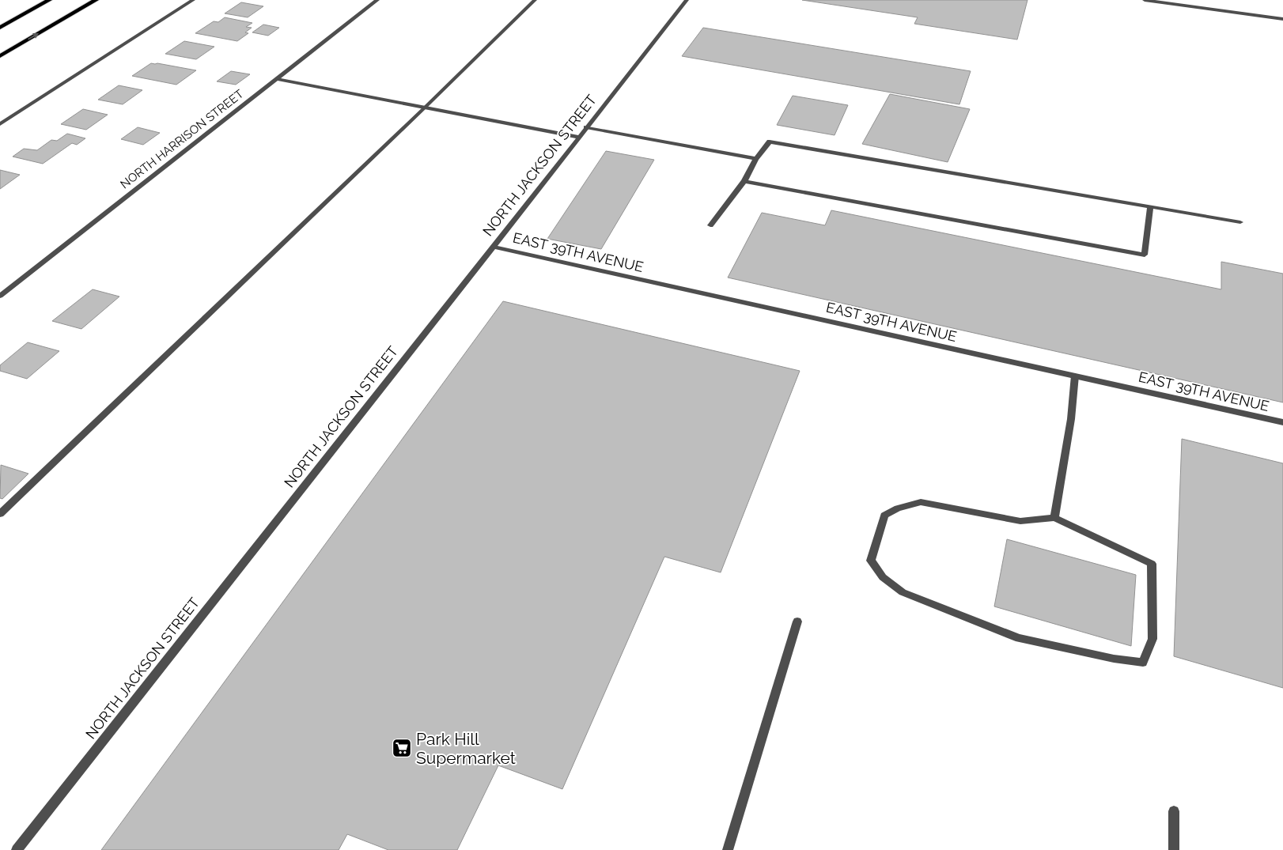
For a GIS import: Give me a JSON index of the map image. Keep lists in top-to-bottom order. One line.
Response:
{"streets":{"street":["NORTH HARRISON STREET","NORTH JACKSON STREET","EAST 39TH AVENUE"]},"crossings":[["NORTH JACKSON STREET","EAST 39TH AVENUE"]],"places":{"supermarket":["Park Hill Supermarket"]}}
